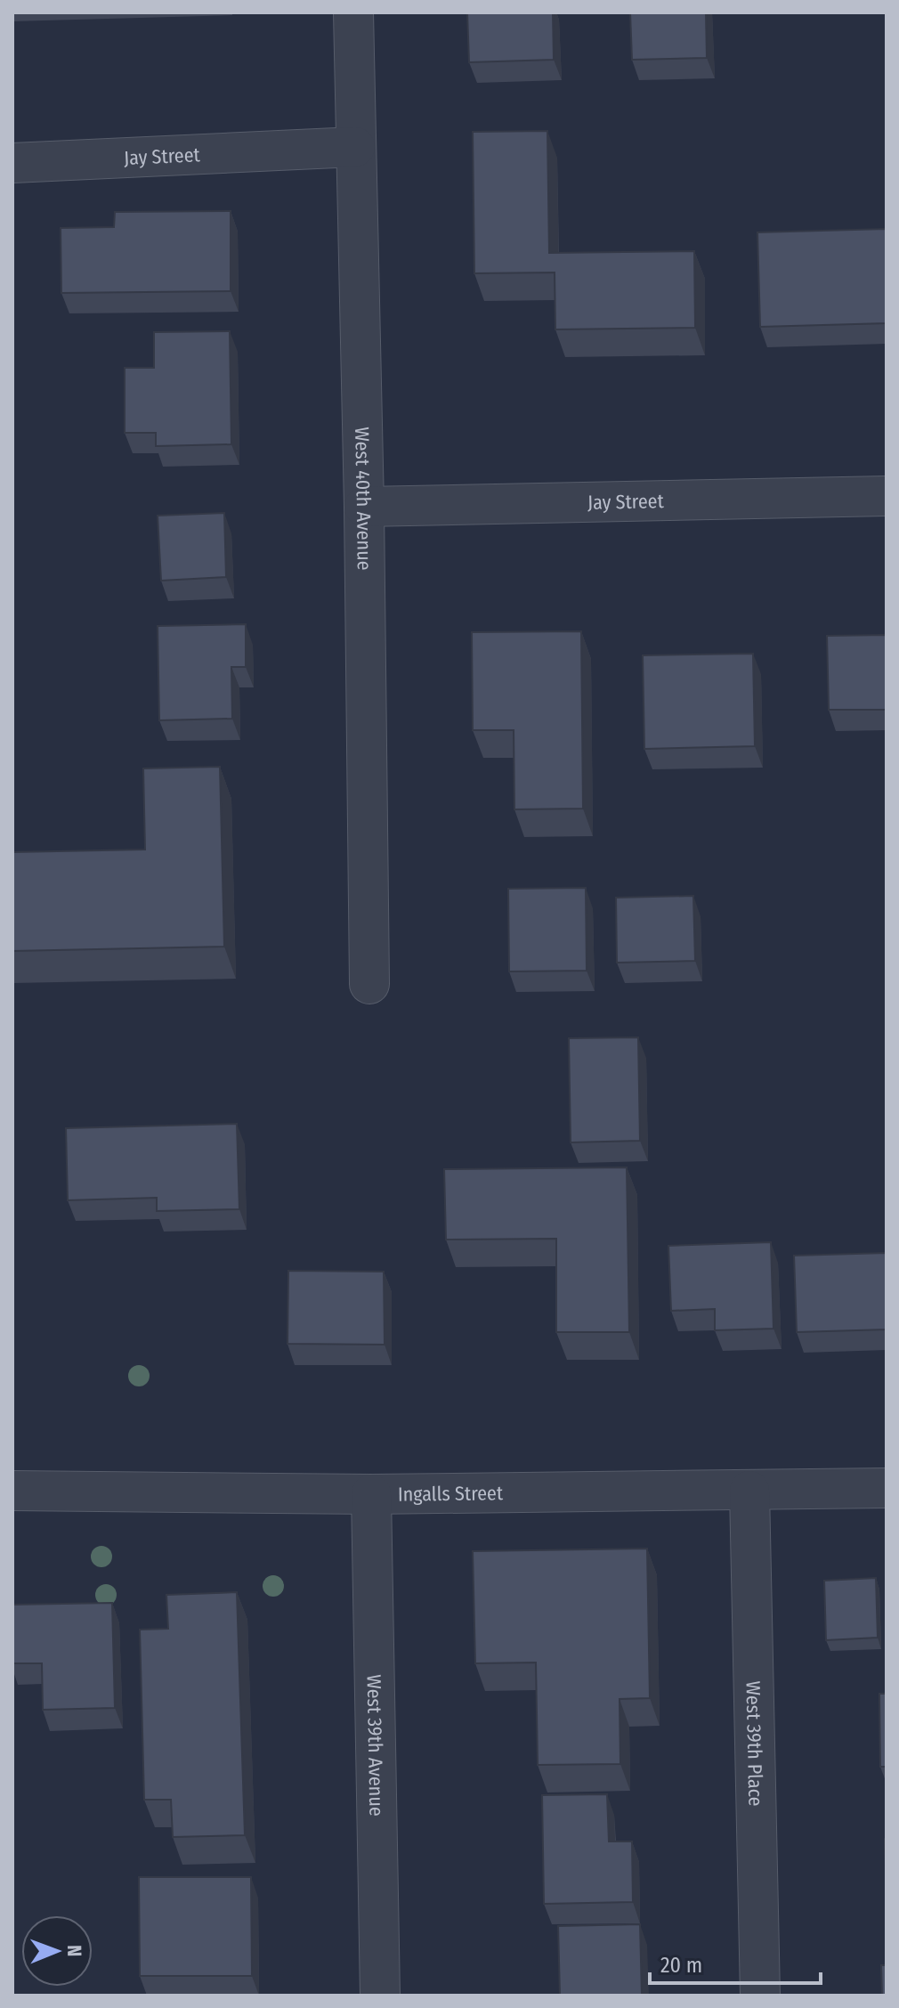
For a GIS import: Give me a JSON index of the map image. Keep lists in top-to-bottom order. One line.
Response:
{"streets":{"street":["Jay Street","West 40th Avenue","Ingalls Street","West 39th Place","West 39th Avenue"]},"crossings":[["Jay Street","West 40th Avenue"],["Ingalls Street","West 39th Place"],["Ingalls Street","West 39th Avenue"]],"scale_bar":"20 m","north":"right"}
